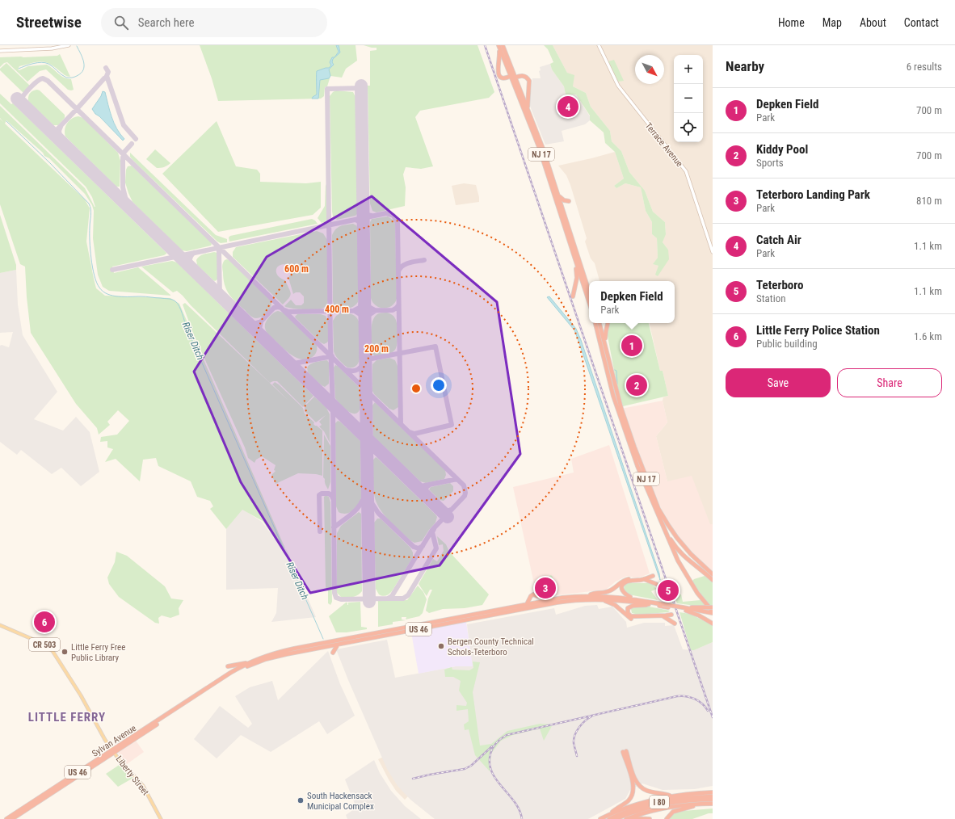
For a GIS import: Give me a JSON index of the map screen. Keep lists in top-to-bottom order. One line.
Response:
{"streets":{"highway":["NJ 17","US 46","Sylvan Avenue","I 80"],"main road":["Terrace Avenue","CR 503","Liberty Street"]},"crossings":[["NJ 17","US 46"],["US 46","Sylvan Avenue"],["Sylvan Avenue","Liberty Street"]],"districts":["LITTLE FERRY"],"water":["Riser Ditch"],"places":["Bergen County Technical Schols-Teterboro","Little Ferry Free Public Library","South Hackensack Municipal Complex"],"north":"bottom right","page":{"header":"Streetwise","search":"Search here","nav":["Home","Map","About","Contact"],"heading":["Nearby","6 results"],"map_buttons":["+","−"],"list":[{"mark":"1","name":"Depken Field","note":"Park","value":"700 m"},{"mark":"2","name":"Kiddy Pool","note":"Sports","value":"700 m"},{"mark":"3","name":"Teterboro Landing Park","note":"Park","value":"810 m"},{"mark":"4","name":"Catch Air","note":"Park","value":"1.1 km"},{"mark":"5","name":"Teterboro","note":"Station","value":"1.1 km"},{"mark":"6","name":"Little Ferry Police Station","note":"Public building","value":"1.6 km"}],"pins":["4","1","2","3","5","6"],"popup":["Depken Field","Park"],"buttons":["Save","Share"]},"rings":["600 m","400 m","200 m"]}
